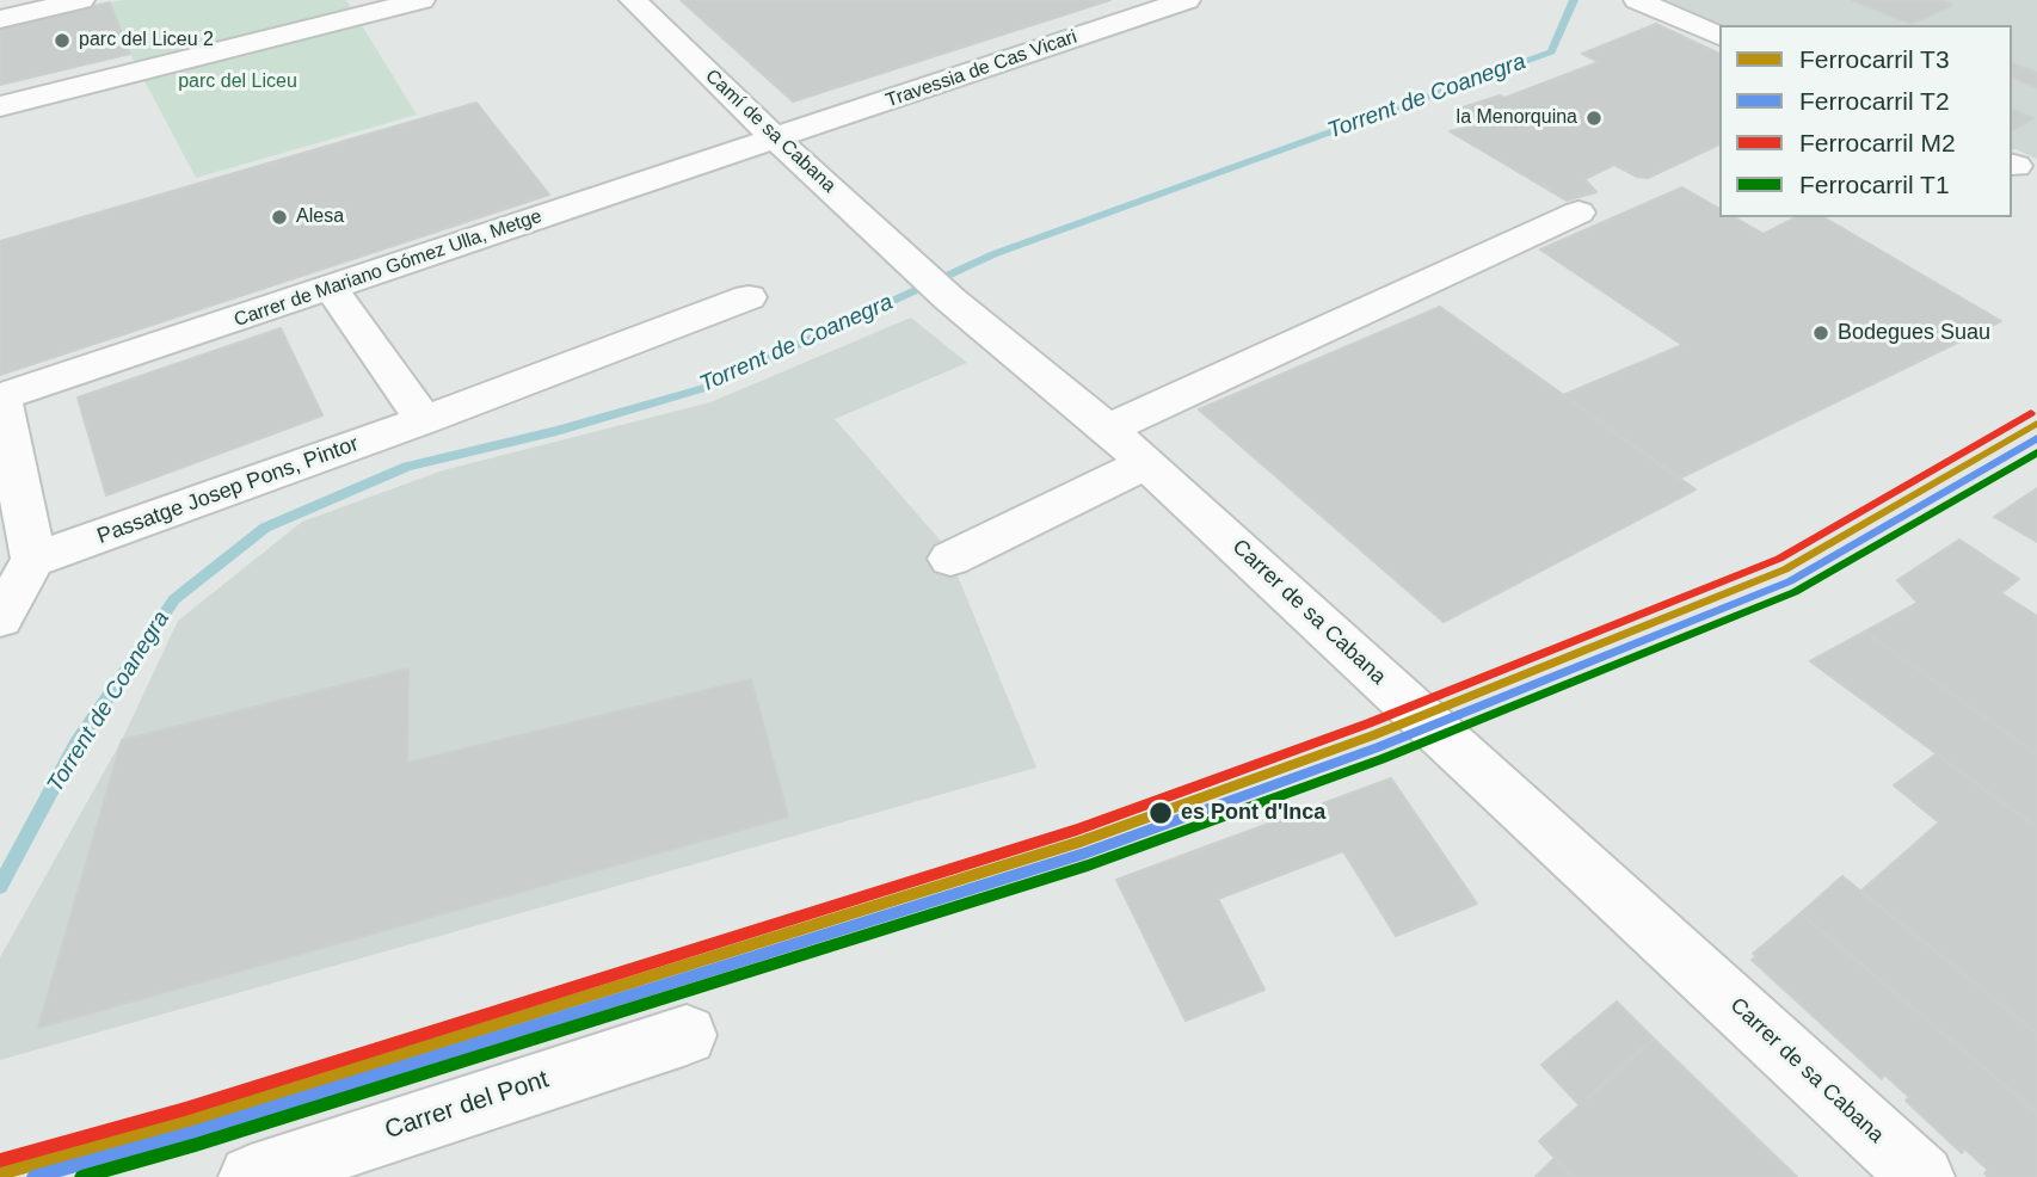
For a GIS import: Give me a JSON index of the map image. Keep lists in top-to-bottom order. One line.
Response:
{"streets":{"street":["Travessia de Cas Vicari","Camí de sa Cabana","Carrer de Mariano Gómez Ulla, Metge","Passatge Josep Pons, Pintor","Carrer de sa Cabana","Carrer del Pont"]},"crossings":[["Travessia de Cas Vicari","Camí de sa Cabana"],["Travessia de Cas Vicari","Carrer de Mariano Gómez Ulla, Metge"],["Camí de sa Cabana","Carrer de Mariano Gómez Ulla, Metge"],["Camí de sa Cabana","Carrer de sa Cabana"],["Carrer de Mariano Gómez Ulla, Metge","Passatge Josep Pons, Pintor"]],"water":["Torrent de Coanegra"],"parks":["parc del Liceu"],"places":["parc del Liceu 2","la Menorquina","Alesa","Bodegues Suau","es Pont d'Inca"],"lines":["rail line M2","rail line T3","rail line T2","rail line T1"],"legend":["Ferrocarril T3","Ferrocarril T2","Ferrocarril M2","Ferrocarril T1"]}
